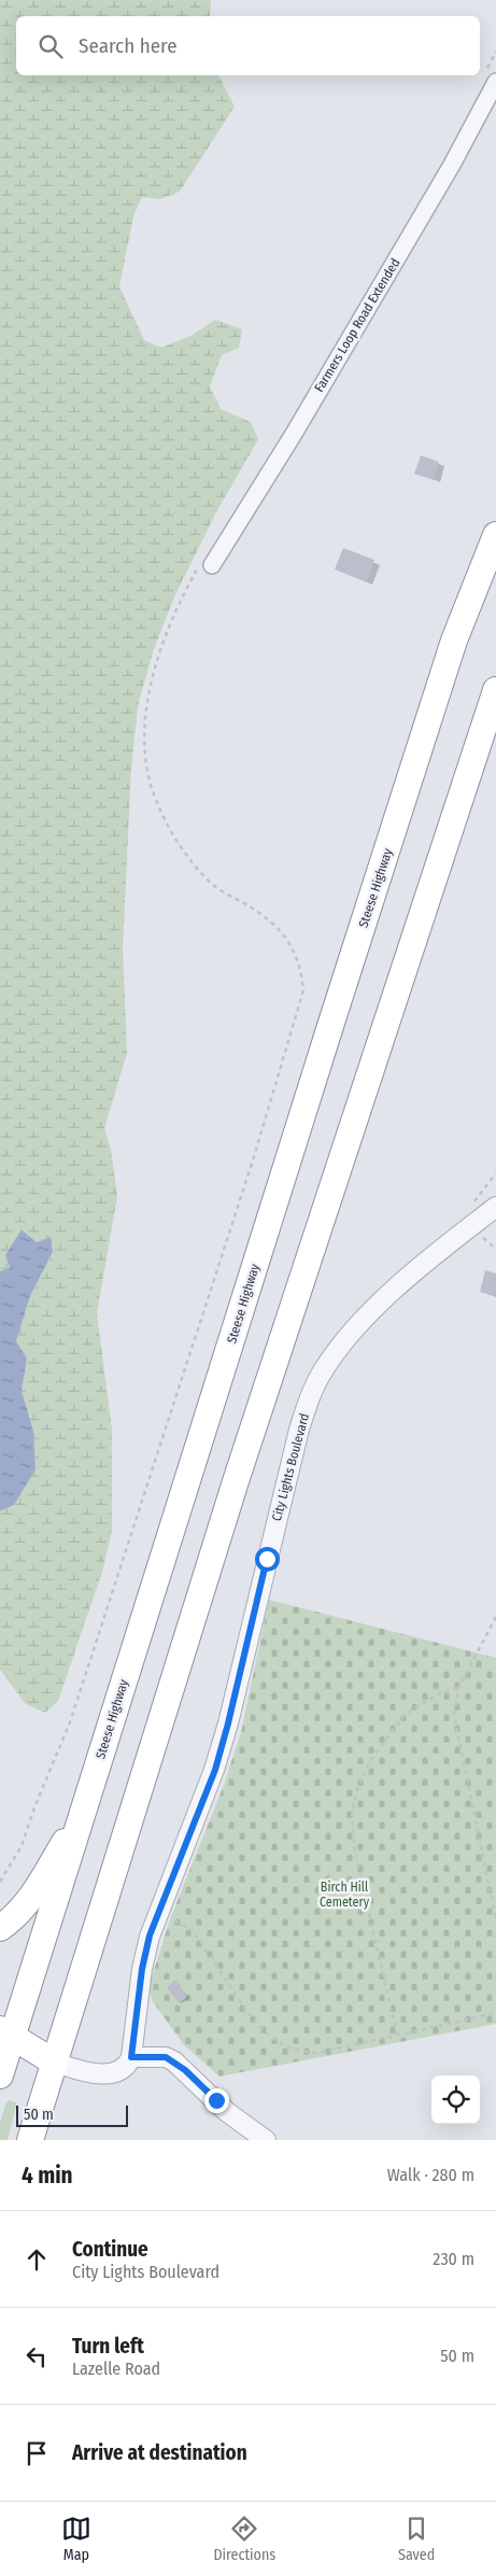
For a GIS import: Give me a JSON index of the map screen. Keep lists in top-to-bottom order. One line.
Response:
{"streets":{"highway":["Steese Highway"],"street":["Farmers Loop Road Extended","City Lights Boulevard"]},"parks":["Birch Hill Cemetery"],"scale_bar":"50 m","page":{"search":"Search here","scale":"50 m","heading":["4 min","Walk · 280 m"],"list":[["Continue","City Lights Boulevard","230 m"],["Turn left","Lazelle Road","50 m"],"Arrive at destination"],"nav":["Map","Directions","Saved"]}}
